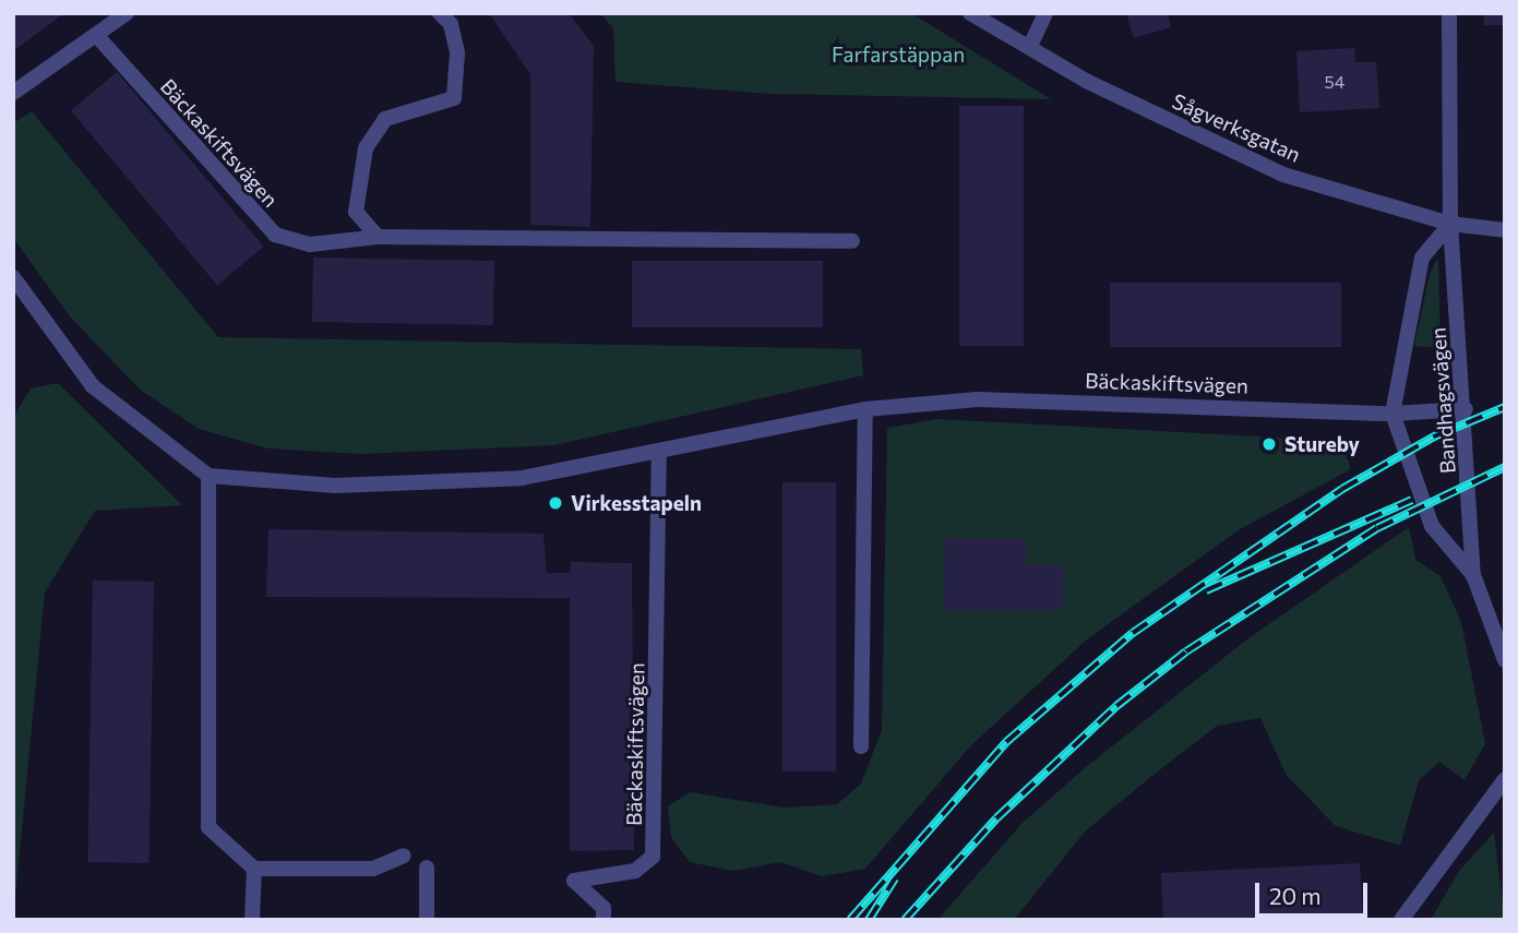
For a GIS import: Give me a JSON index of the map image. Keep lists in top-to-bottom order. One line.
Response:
{"streets":{"street":["Sågverksgatan","Bäckaskiftsvägen","Bandhagsvägen"]},"crossings":[["Sågverksgatan","Bandhagsvägen"],["Bäckaskiftsvägen","Bandhagsvägen"]],"parks":["Farfarstäppan"],"places":["Stureby","Virkesstapeln"],"house_numbers":["54"],"scale_bar":"20 m"}
